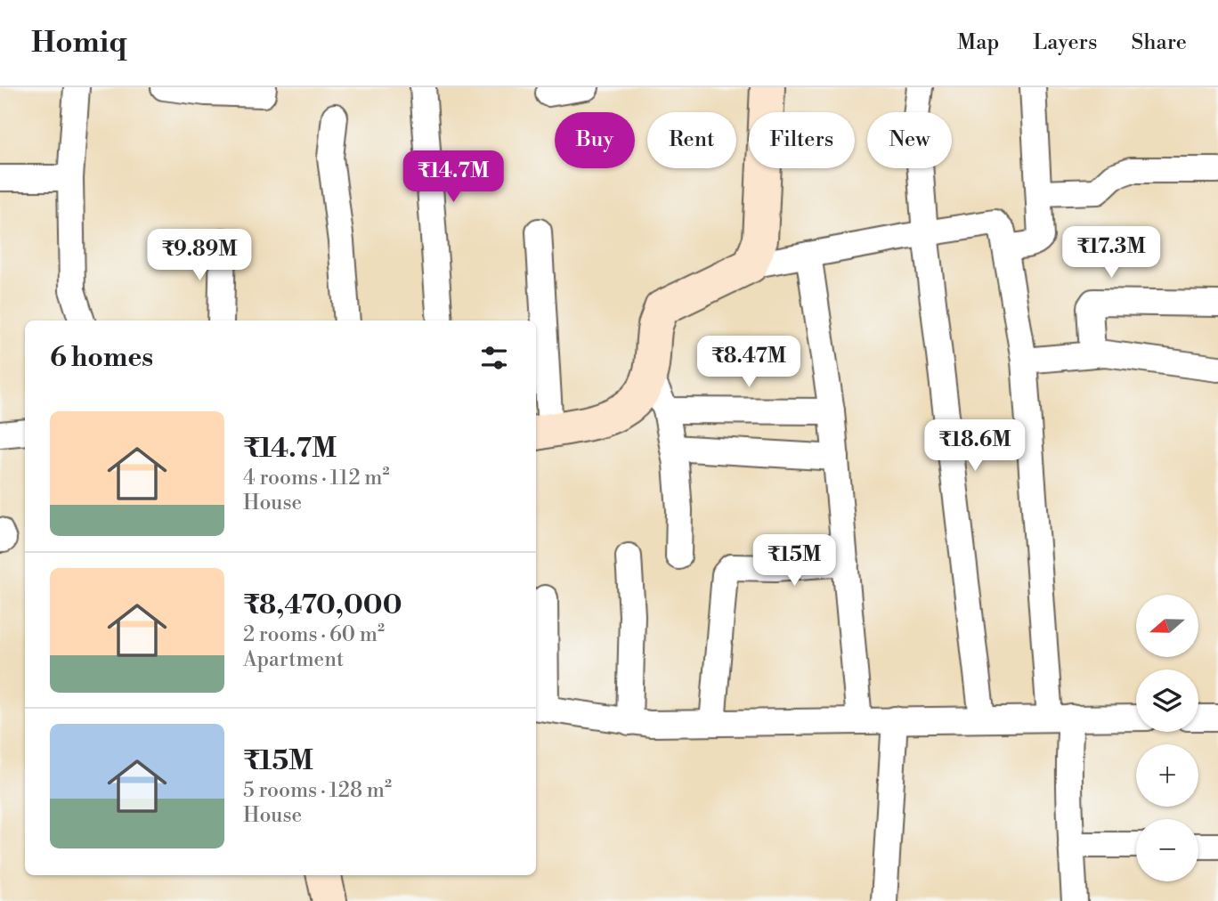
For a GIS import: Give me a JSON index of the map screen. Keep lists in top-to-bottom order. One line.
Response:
{"north":"left","page":{"header":"Homiq","nav":["Map","Layers","Share"],"chip":["Buy","Rent","Filters","New"],"price":["₹14.7M","₹17.3M","₹9.89M","₹8.47M","₹18.6M","₹15M"],"heading":"6 homes","list":[{"name":"₹14.7M","note":"4 rooms · 112 m² · House"},{"name":"₹8,470,000","note":"2 rooms · 60 m² · Apartment"},{"name":"₹15M","note":"5 rooms · 128 m² · House"}],"map_buttons":["+","−"]}}
